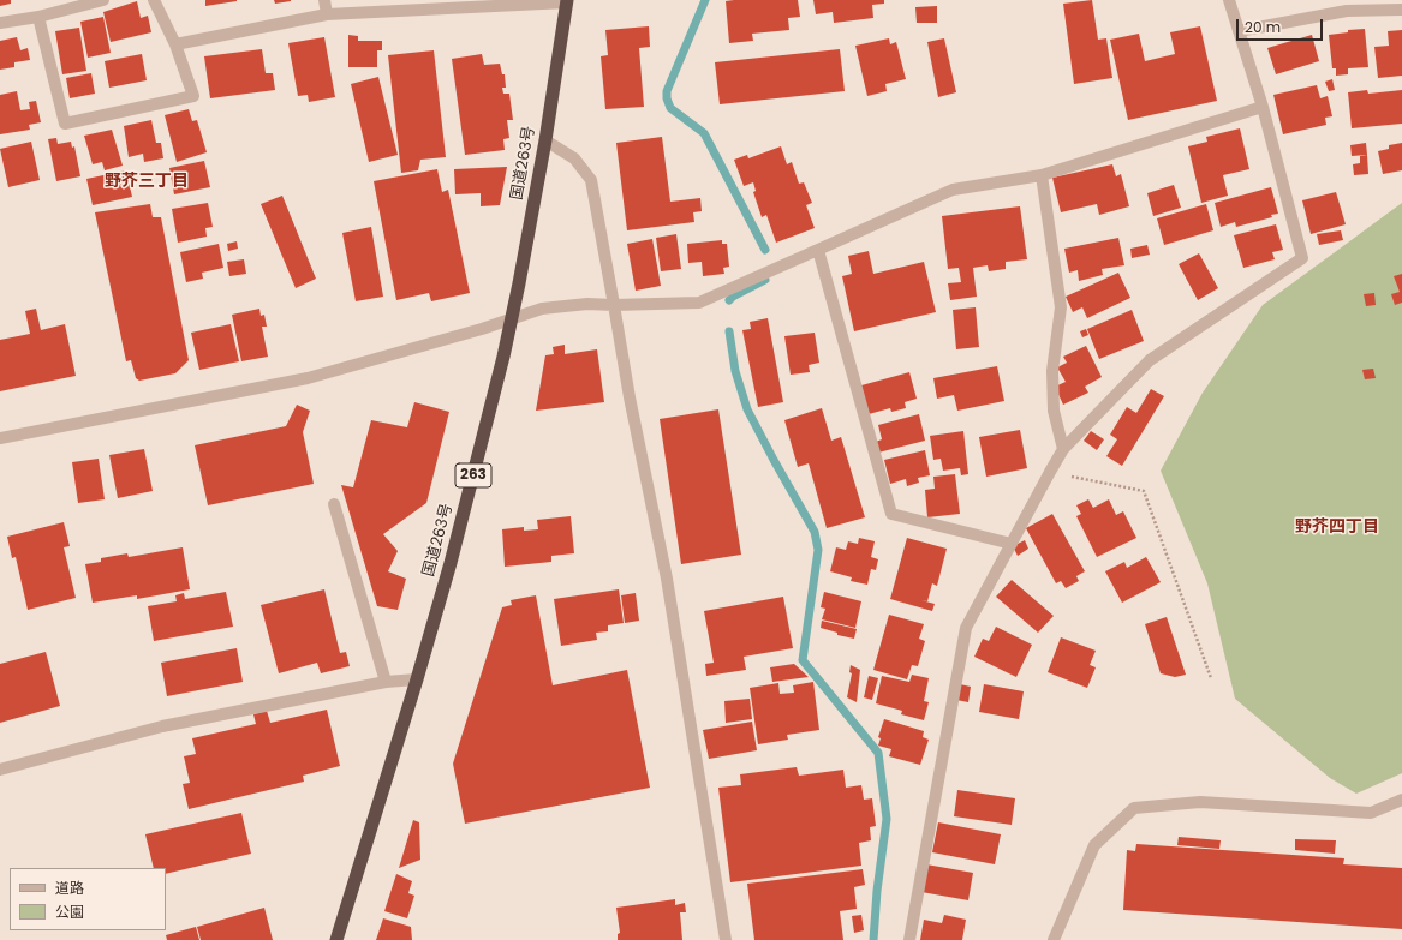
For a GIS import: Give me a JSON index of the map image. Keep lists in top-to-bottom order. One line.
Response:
{"streets":{"highway":["国道263号","263"]},"districts":["野芥三丁目","野芥四丁目"],"legend":["道路","公園"],"scale_bar":"20 m"}
